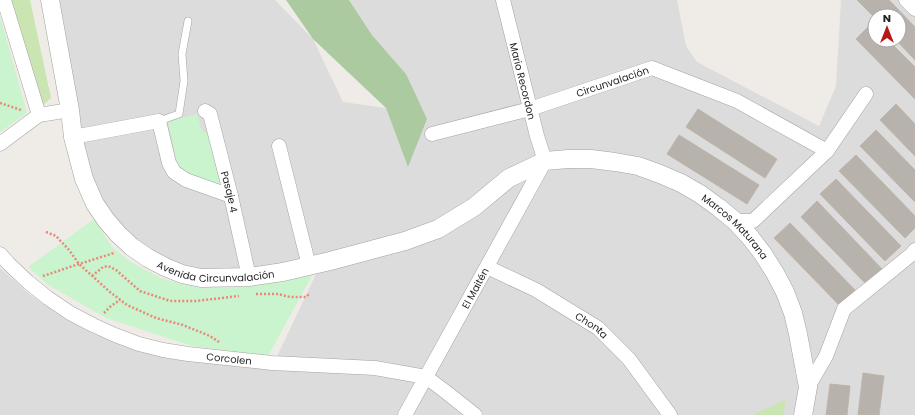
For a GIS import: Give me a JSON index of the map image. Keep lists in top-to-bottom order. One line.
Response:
{"streets":{"street":["Mario Recordon","Circunvalación","Pasaje 4","Marcos Maturana","Avenida Circunvalación","El Maitén","Chonta","Corcolen"]},"crossings":[["Mario Recordon","Circunvalación"],["Mario Recordon","Marcos Maturana"],["Mario Recordon","Avenida Circunvalación"],["Mario Recordon","El Maitén"],["Pasaje 4","Avenida Circunvalación"],["Marcos Maturana","Avenida Circunvalación"],["Marcos Maturana","El Maitén"],["Avenida Circunvalación","El Maitén"],["El Maitén","Chonta"],["El Maitén","Corcolen"]],"north":"top"}
